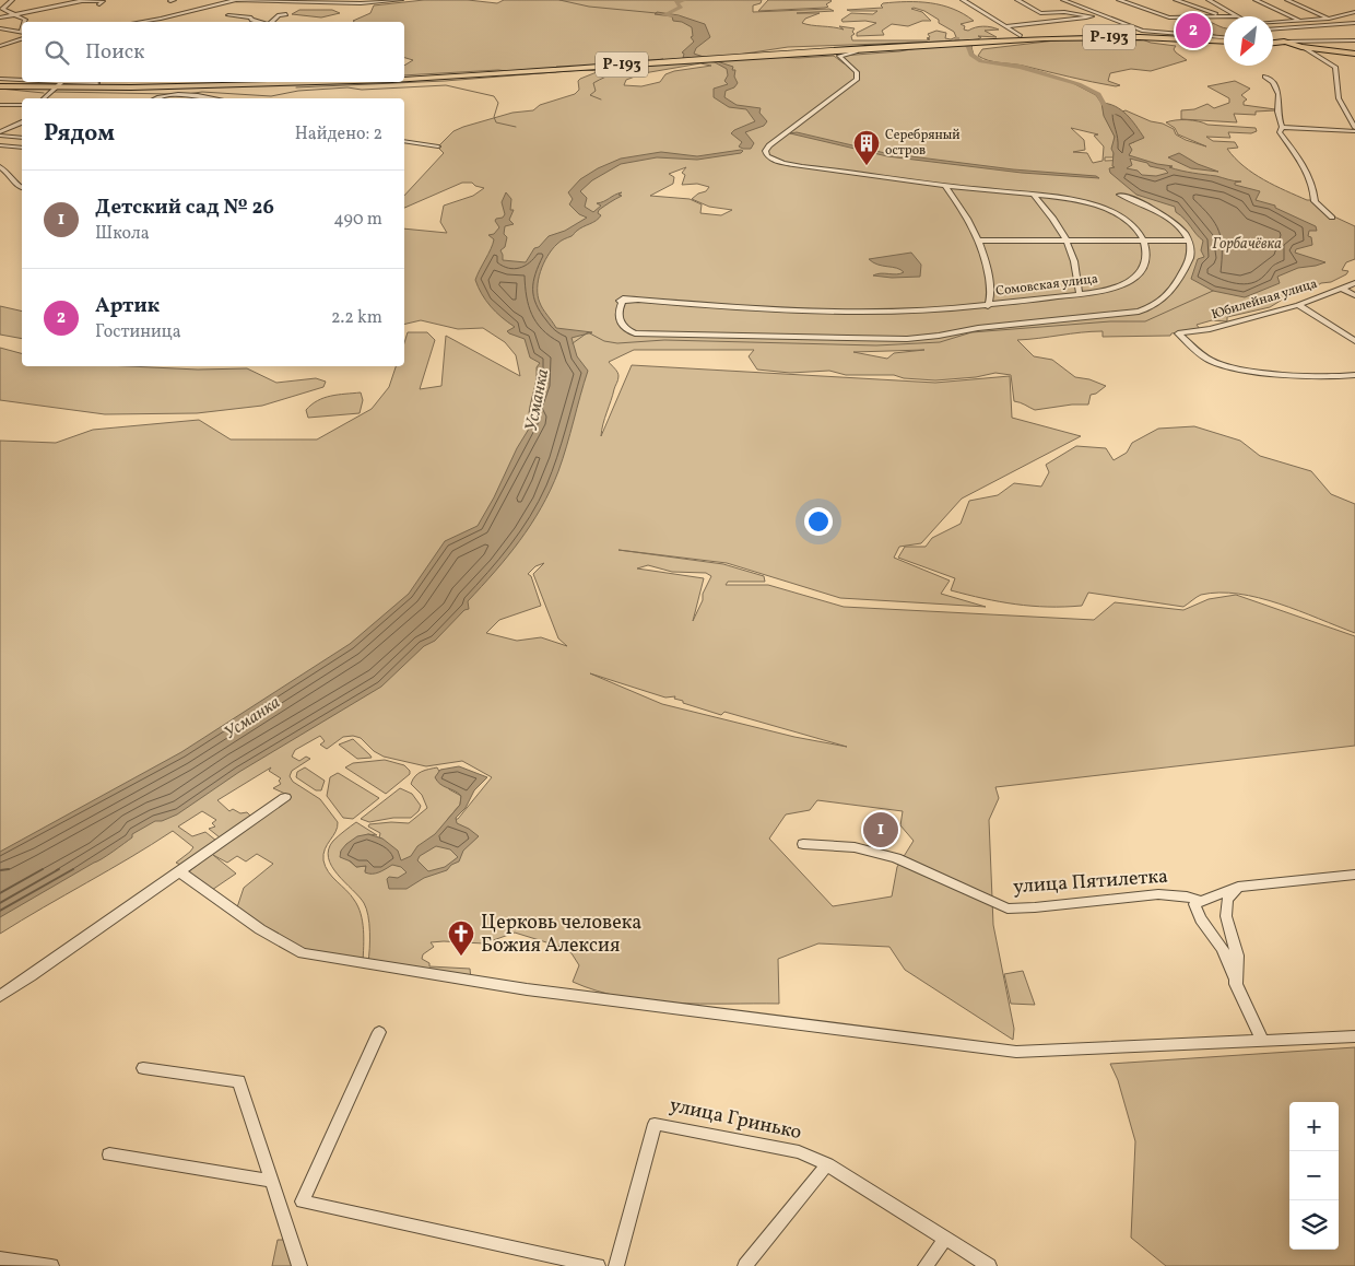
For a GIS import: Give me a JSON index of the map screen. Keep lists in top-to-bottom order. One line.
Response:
{"streets":{"highway":["Р-193"],"street":["Сомовская улица","Юбилейная улица","улица Пятилетка","улица Гринько"]},"water":["Горбачёвка","Усманка"],"places":{"building":["Серебряный остров"],"church":["Церковь человека Божия Алексия"]},"north":"bottom left","page":{"pins":["2","1"],"search":"Поиск","heading":["Рядом","Найдено: 2"],"list":[{"mark":"1","name":"Детский сад № 26","note":"Школа","value":"490 m"},{"mark":"2","name":"Артик","note":"Гостиница","value":"2.2 km"}],"map_buttons":["+","−"]}}
